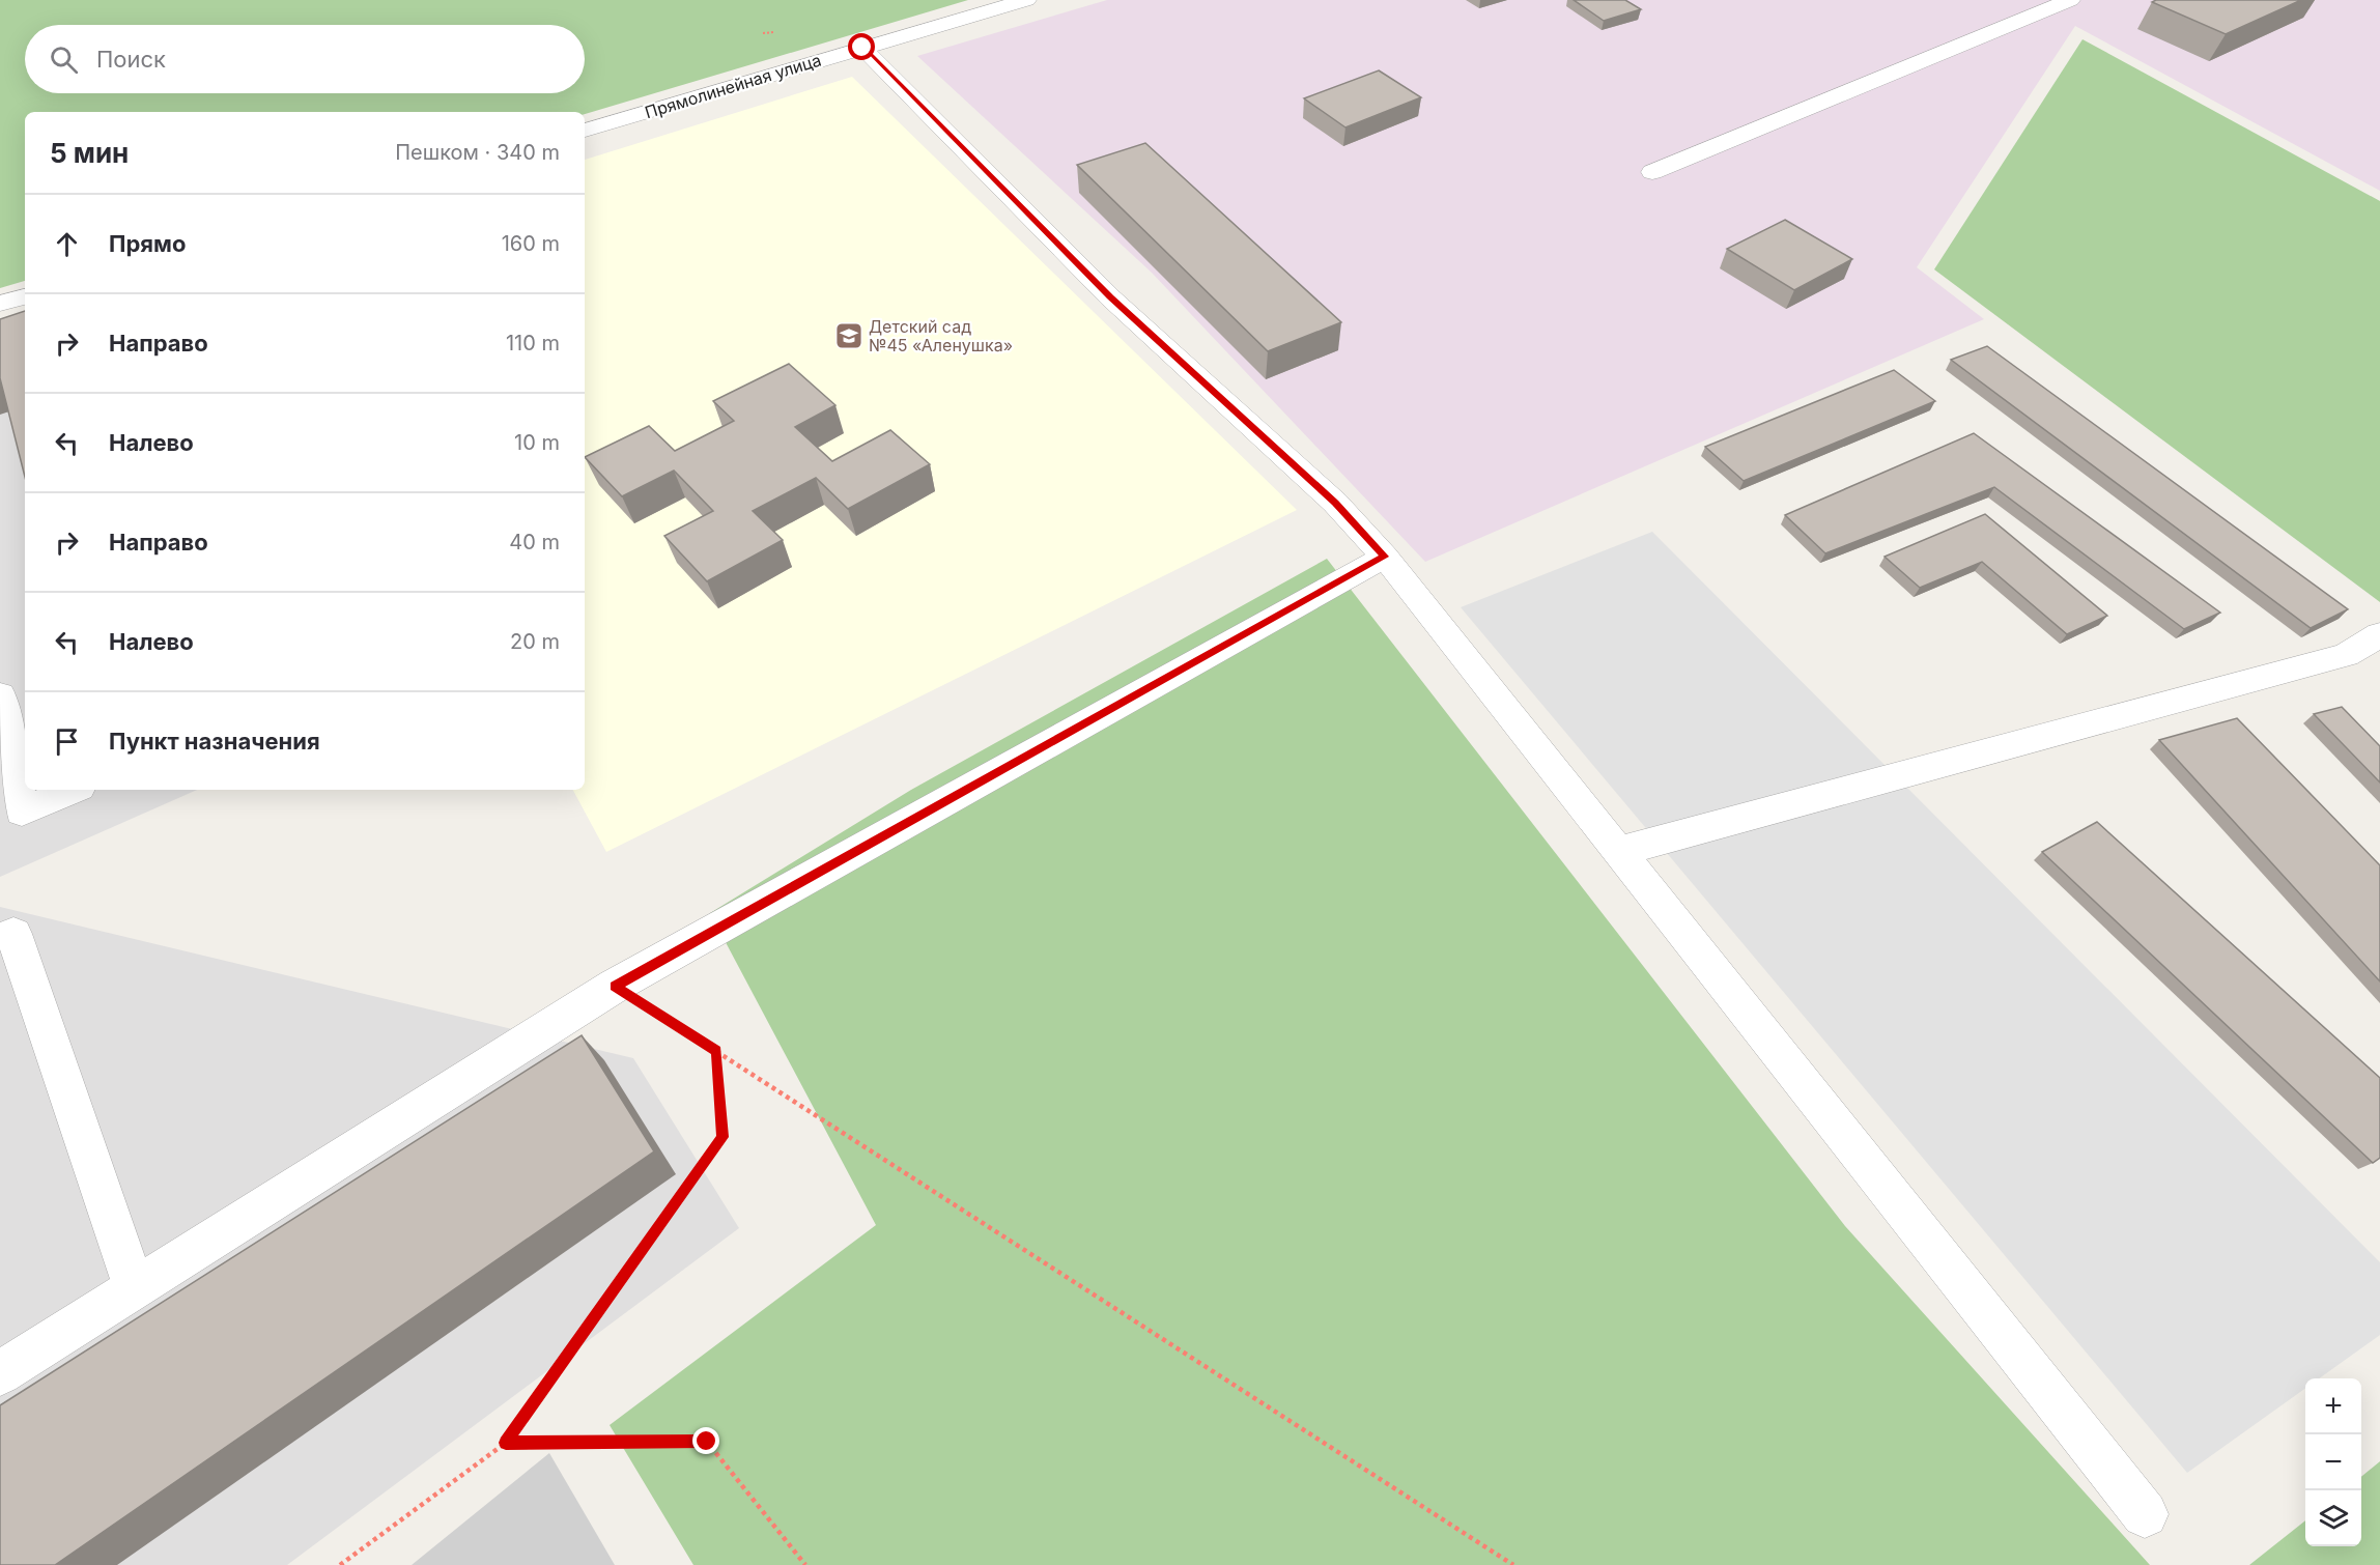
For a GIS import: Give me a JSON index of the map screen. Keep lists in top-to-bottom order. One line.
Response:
{"streets":{"street":["Прямолинейная улица"]},"places":{"school or university":["Детский сад №45 «Аленушка»"]},"page":{"search":"Поиск","heading":["5 мин","Пешком · 340 m"],"list":[["Прямо","160 m"],["Направо","110 m"],["Налево","10 m"],["Направо","40 m"],["Налево","20 m"],"Пункт назначения"],"map_buttons":["+","−"]}}
